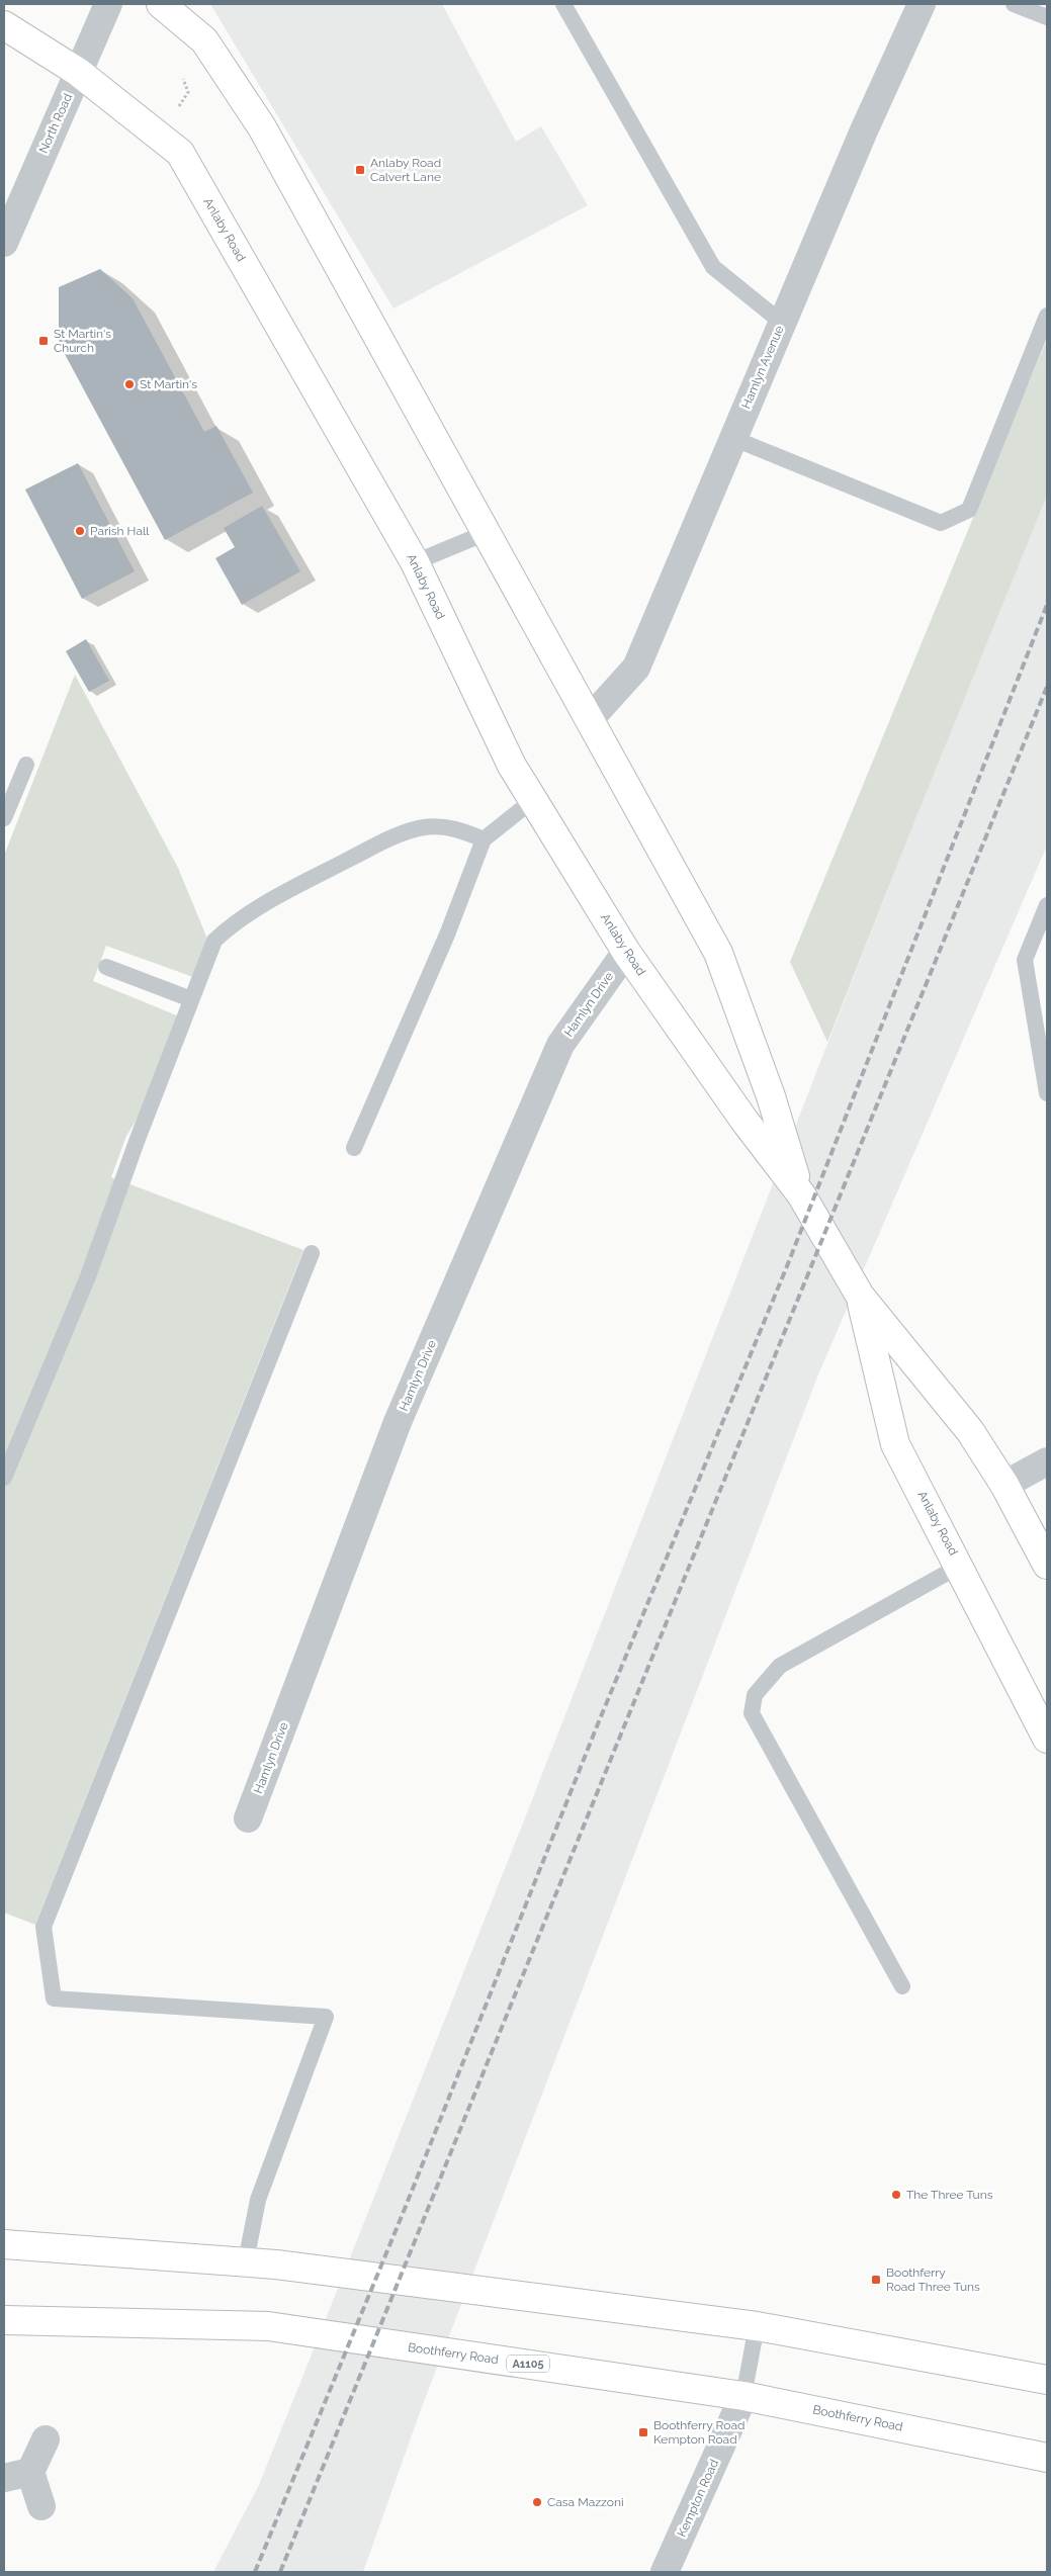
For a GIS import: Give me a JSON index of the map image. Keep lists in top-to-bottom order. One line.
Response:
{"streets":{"main road":["Anlaby Road","Boothferry Road","A1105"],"street":["North Road","Hamlyn Avenue","Hamlyn Drive","Kempton Road"]},"crossings":[["North Road","Anlaby Road"],["Anlaby Road","Hamlyn Avenue"],["Anlaby Road","Hamlyn Drive"],["Boothferry Road","Kempton Road"]],"places":{"transit":["Anlaby Road Calvert Lane","St Martin's Church","Boothferry Road Three Tuns","Boothferry Road Kempton Road"],"other":["St Martin's","Parish Hall","The Three Tuns","Casa Mazzoni"]}}
